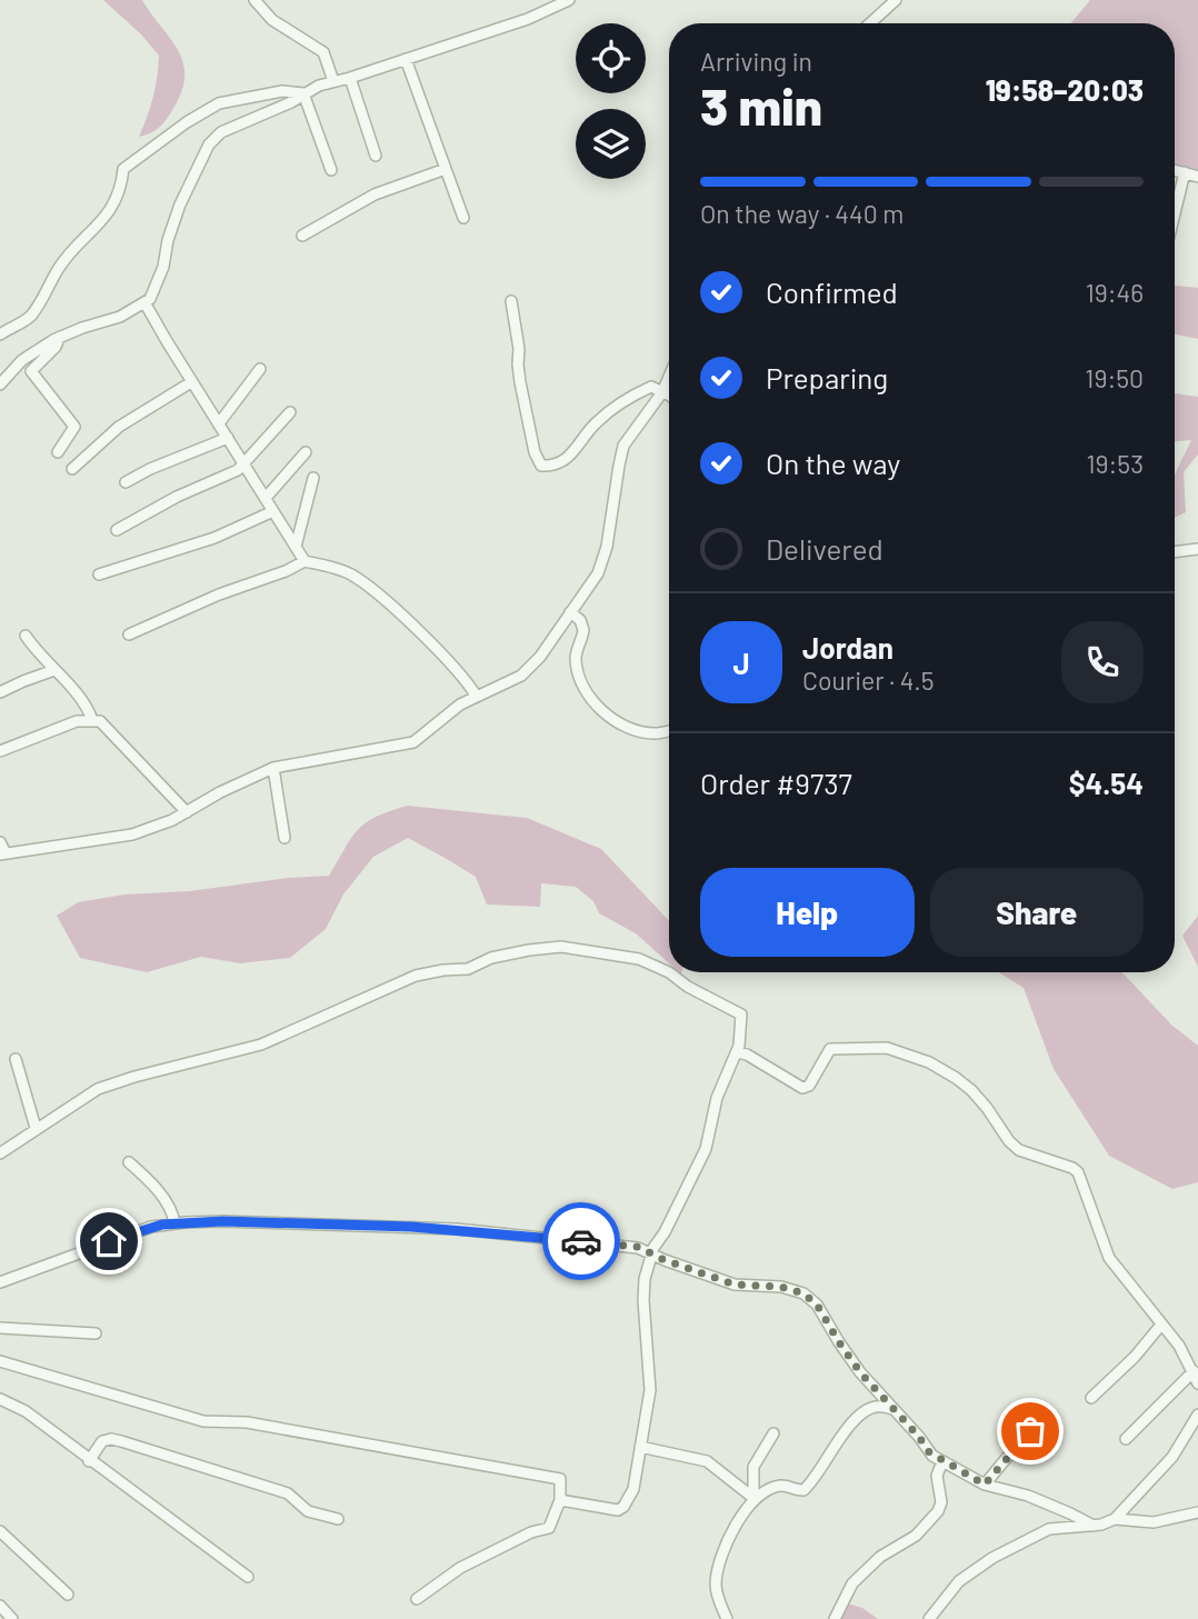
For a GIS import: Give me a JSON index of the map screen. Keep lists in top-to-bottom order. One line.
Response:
{"page":{"heading":["3 min","Arriving in","19:58–20:03"],"panel":["Jordan","Courier · 4.5","Order #9737","$4.54"],"bar":"On the way · 440 m","list":[["Confirmed","19:46"],["Preparing","19:50"],["On the way","19:53"],"Delivered"],"round":"J","buttons":["Help","Share"]}}
